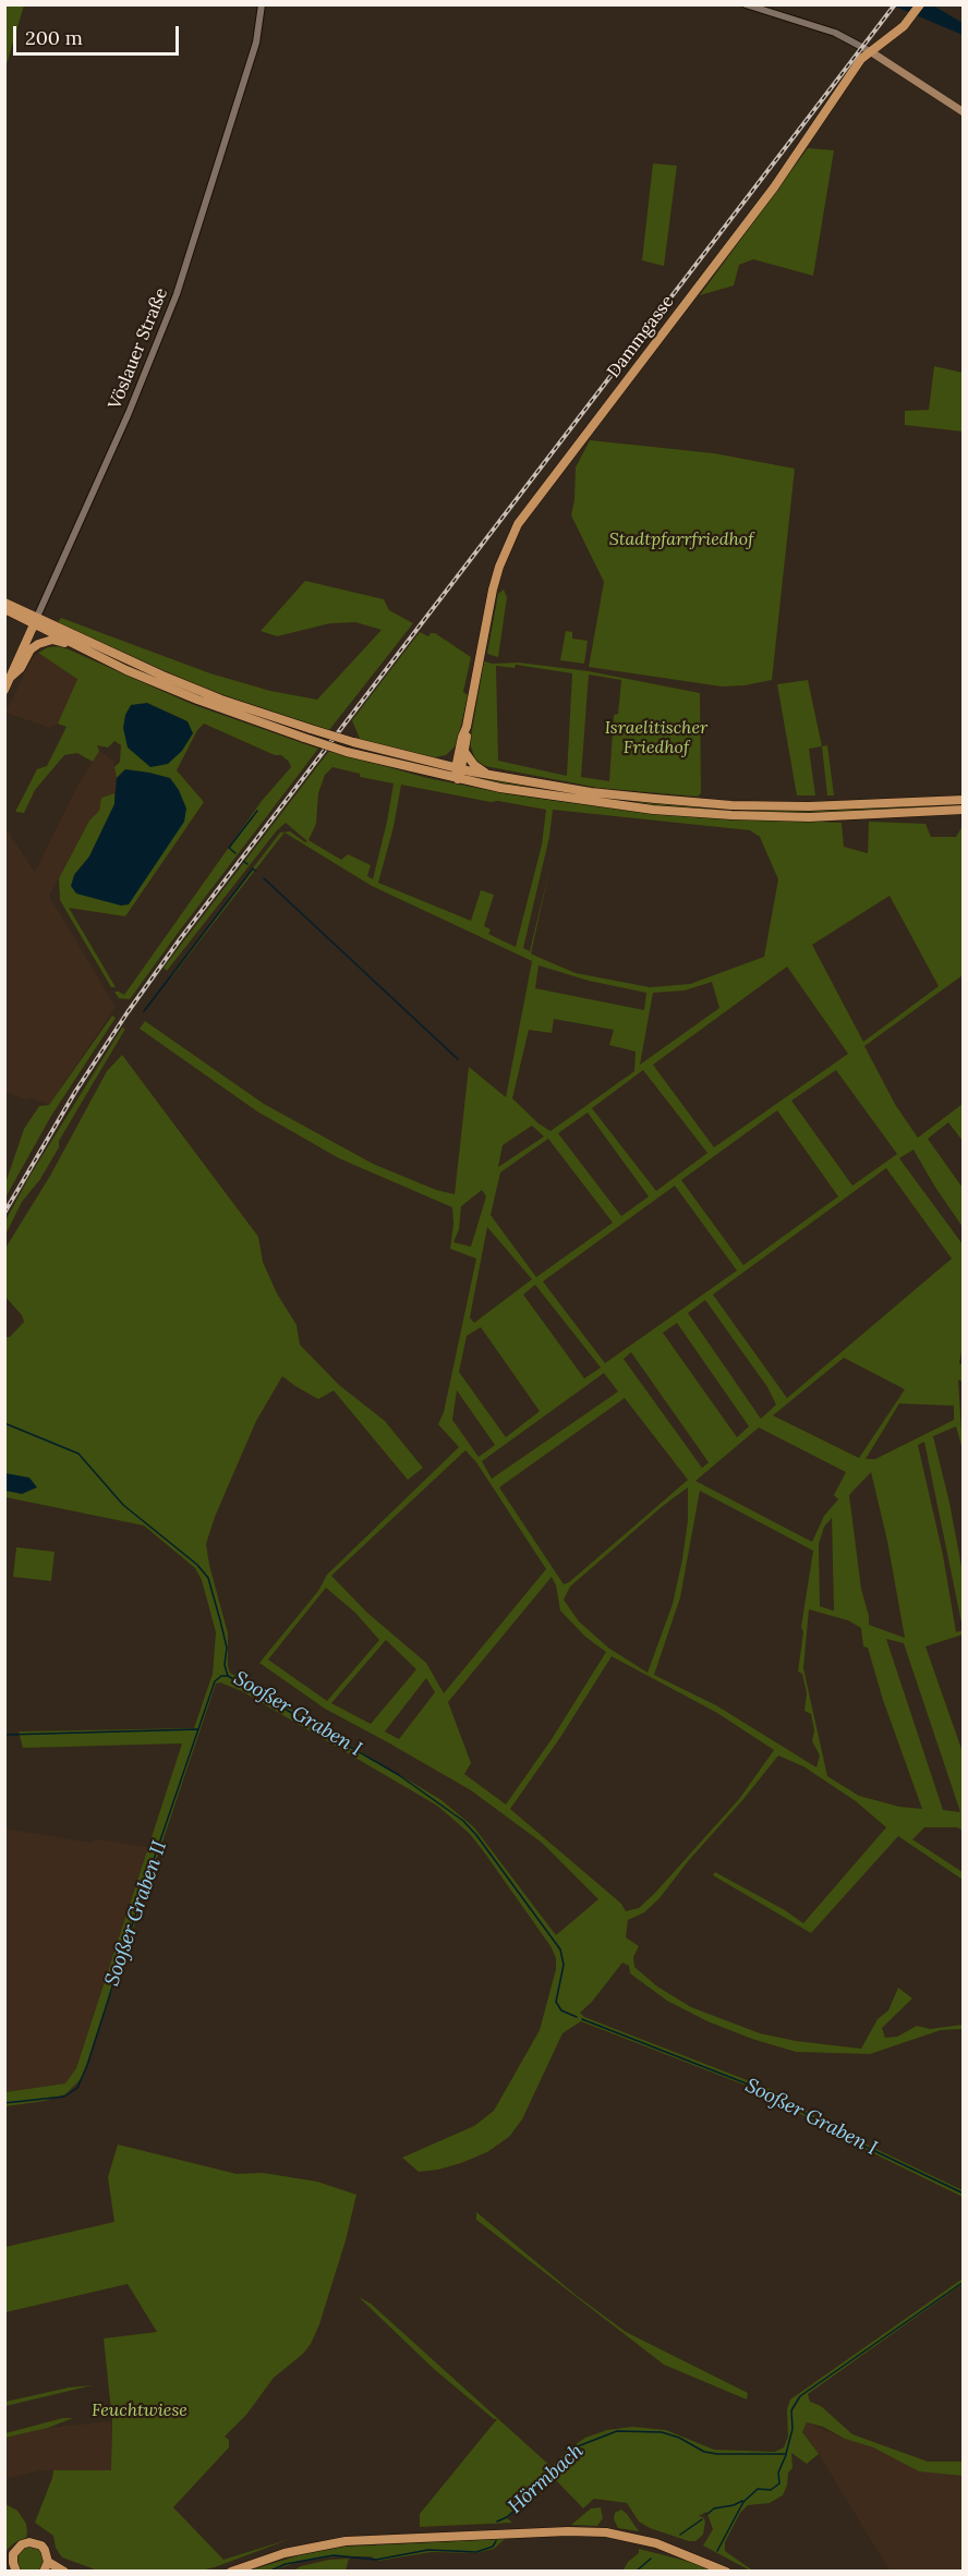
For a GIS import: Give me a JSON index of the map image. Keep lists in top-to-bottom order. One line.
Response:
{"streets":{"main road":["Dammgasse","Vöslauer Straße"]},"water":["Sooßer Graben I","Sooßer Graben II","Hörmbach"],"parks":["Stadtpfarrfriedhof","Israelitischer Friedhof","Feuchtwiese"],"scale_bar":"200 m"}
